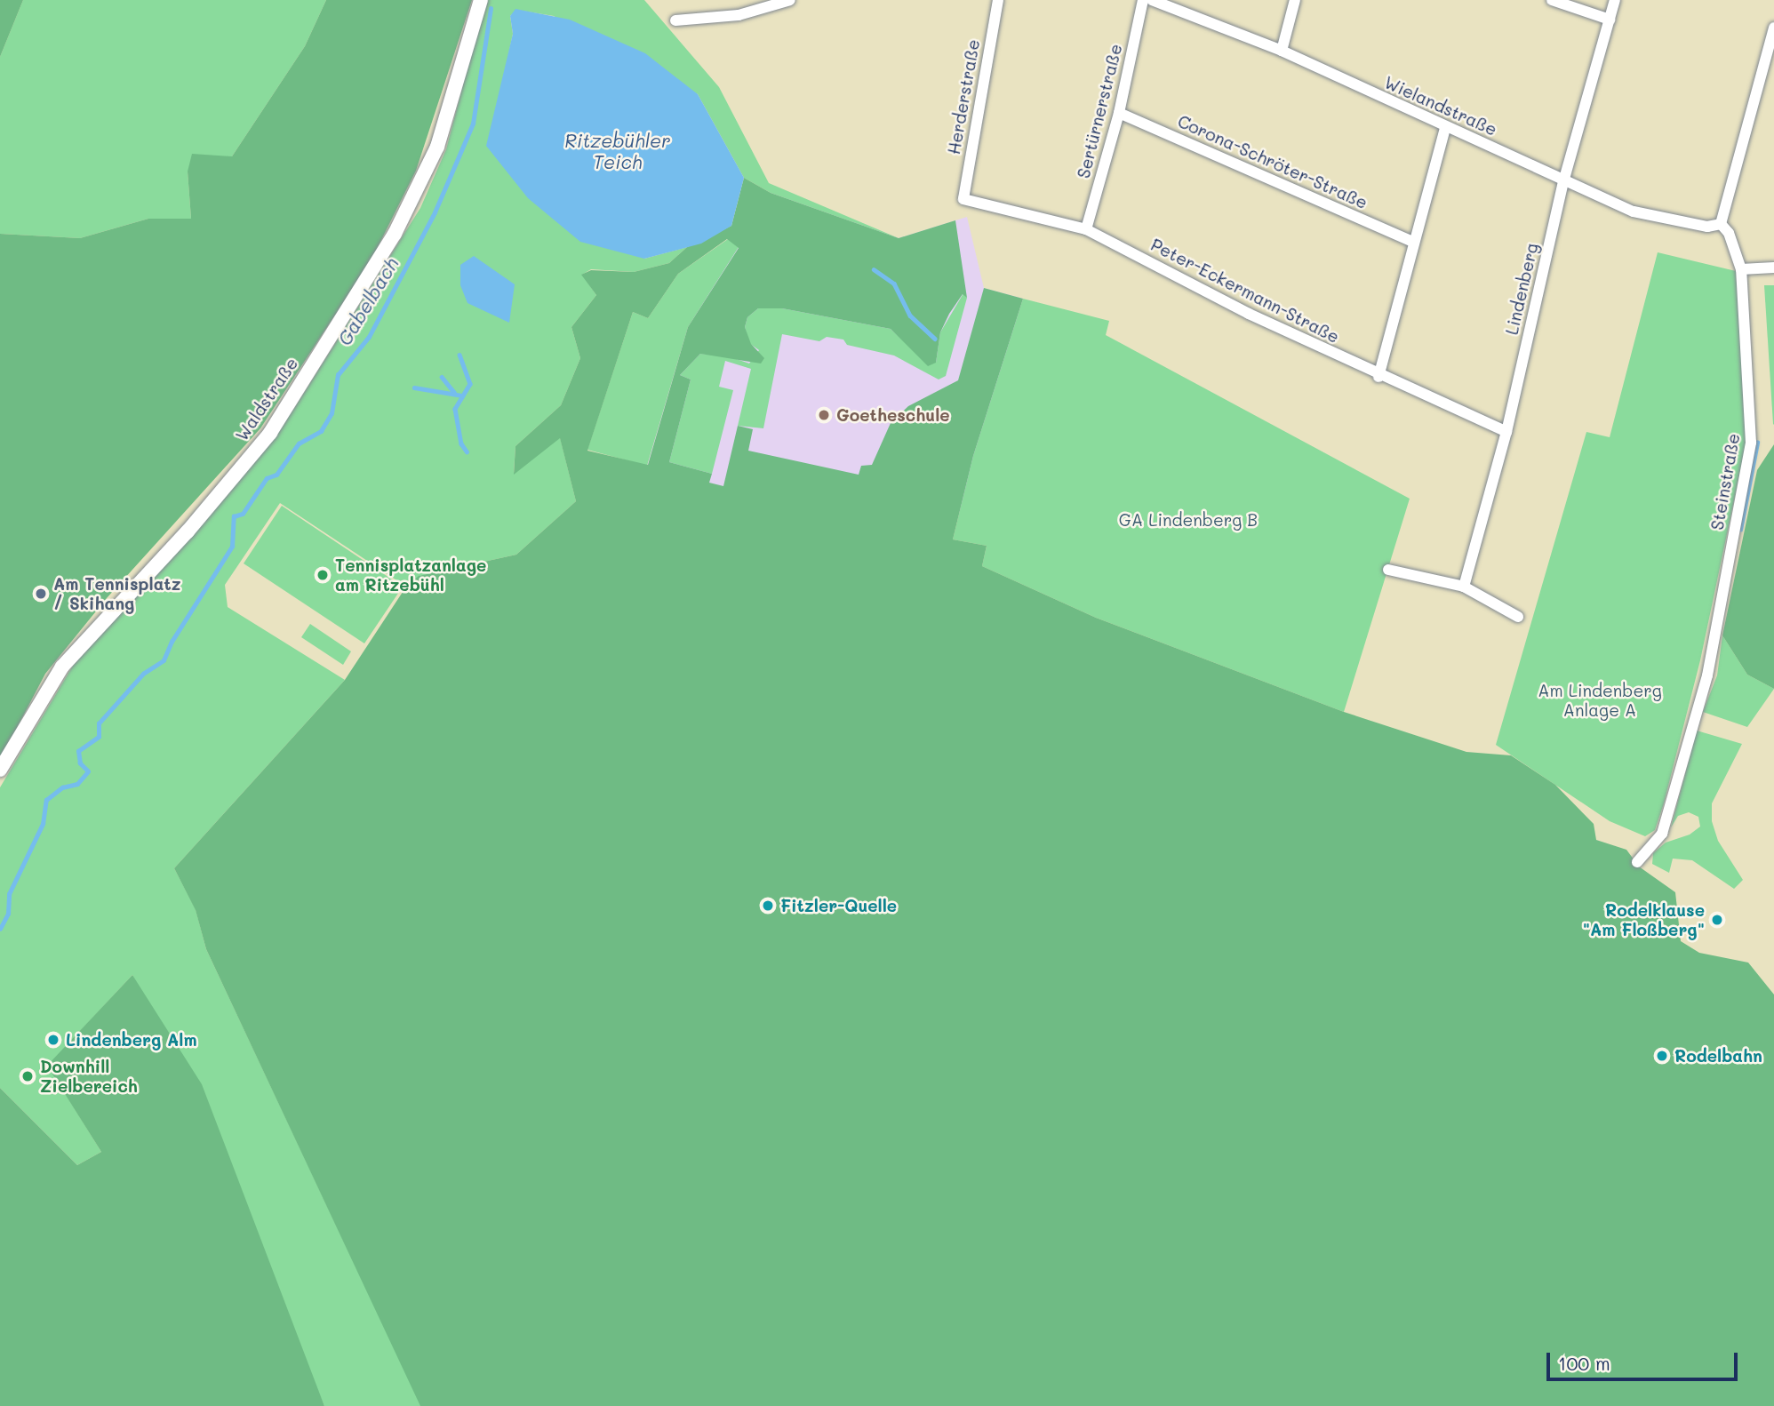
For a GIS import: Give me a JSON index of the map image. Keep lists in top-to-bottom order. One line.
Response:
{"streets":{"street":["Herderstraße","Wielandstraße","Sertürnerstraße","Corona-Schröter-Straße","Lindenberg","Peter-Eckermann-Straße","Waldstraße","Steinstraße"]},"crossings":[["Herderstraße","Peter-Eckermann-Straße"],["Wielandstraße","Lindenberg"],["Wielandstraße","Steinstraße"],["Sertürnerstraße","Corona-Schröter-Straße"],["Sertürnerstraße","Peter-Eckermann-Straße"],["Lindenberg","Peter-Eckermann-Straße"]],"water":["Ritzebühler Teich","Gabelbach"],"parks":["GA Lindenberg B","Am Lindenberg Anlage A"],"places":["Goetheschule","Tennisplatzanlage am Ritzebühl","Am Tennisplatz / Skihang","Fitzler-Quelle","Rodelklause \"Am Floßberg\"","Lindenberg Alm","Rodelbahn","Downhill Zielbereich"],"scale_bar":"100 m"}
